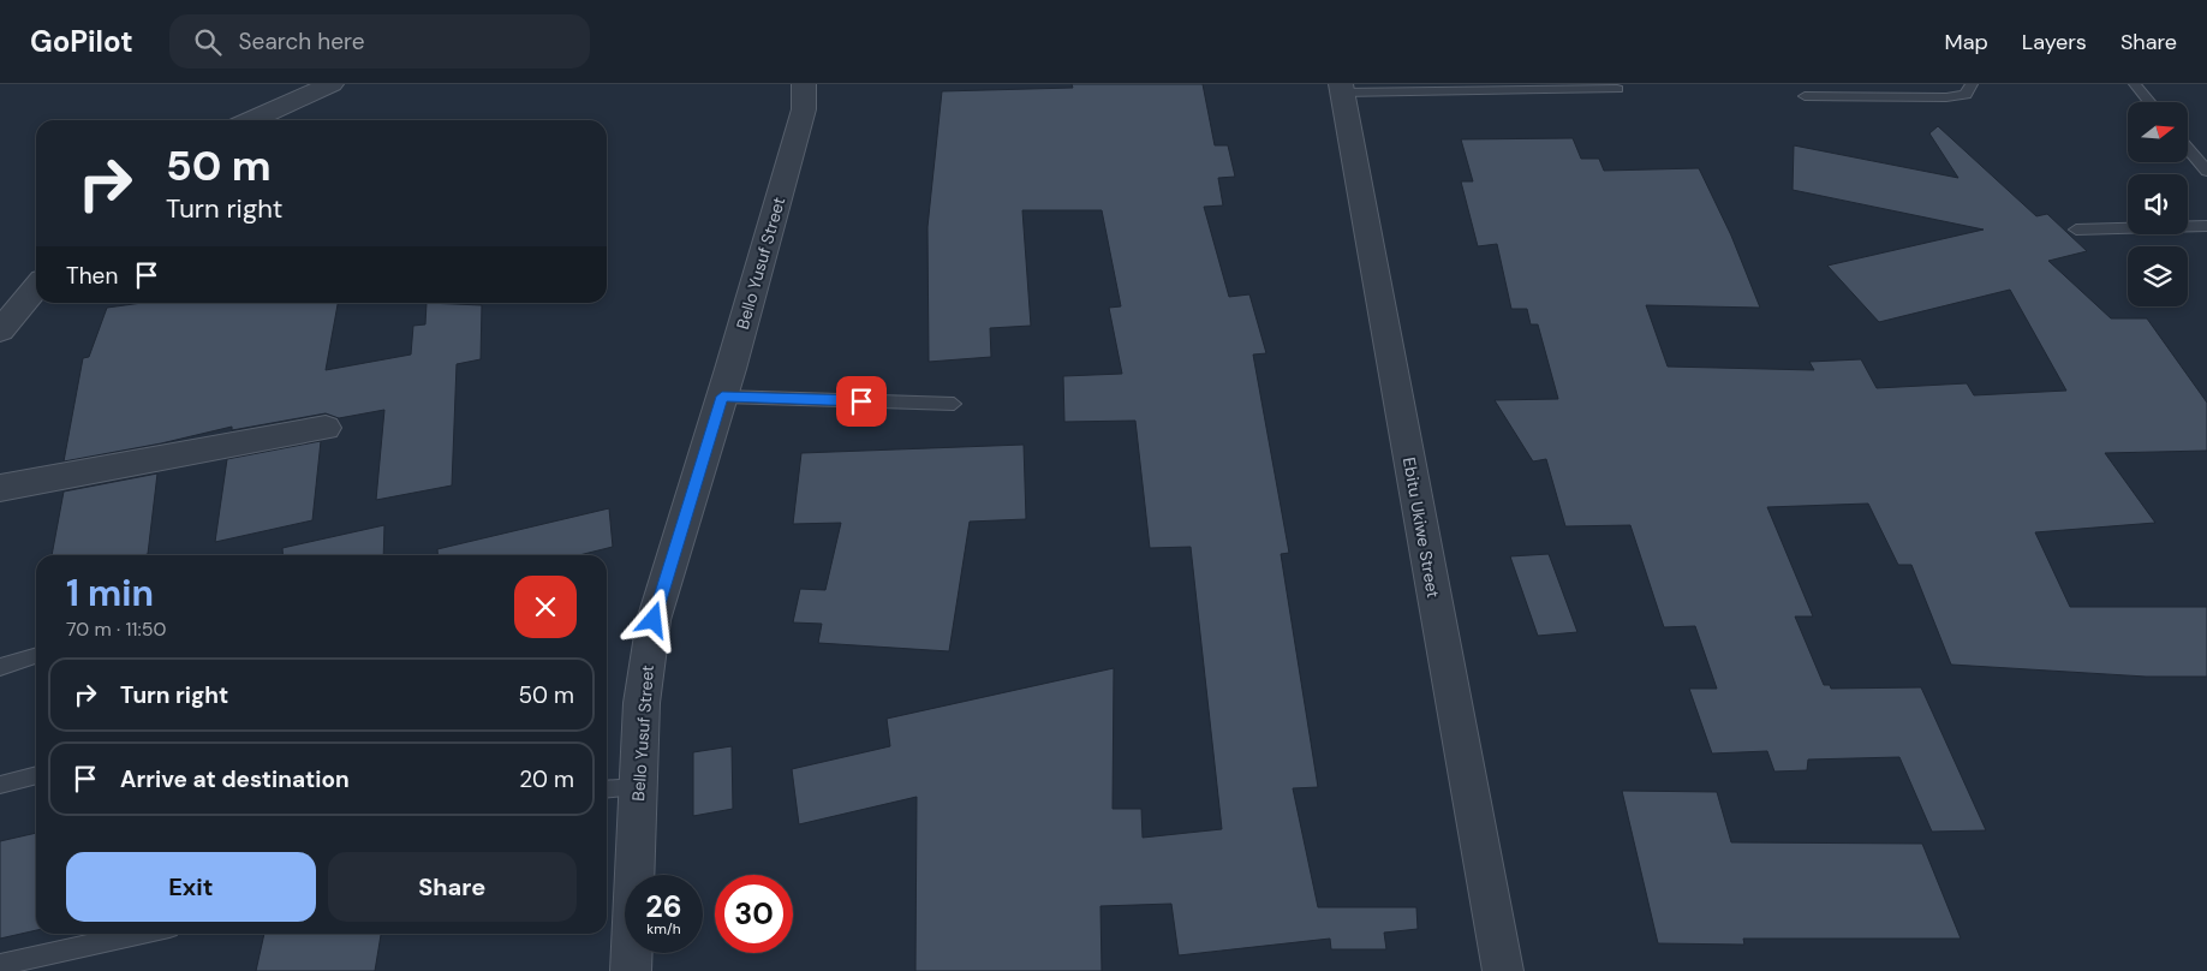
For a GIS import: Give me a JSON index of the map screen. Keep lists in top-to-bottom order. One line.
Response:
{"streets":{"street":["Bello Yusuf Street","Ebitu Ukiwe Street"]},"north":"right","page":{"header":"GoPilot","search":"Search here","nav":["Map","Layers","Share"],"turn":["50 m","Turn right"],"then":"Then","heading":["1 min","70 m · 11:50"],"list":[{"name":"Turn right","value":"50 m"},{"name":"Arrive at destination","value":"20 m"}],"buttons":["Exit","Share"],"speed":"26 km/h","limit":"30"}}
